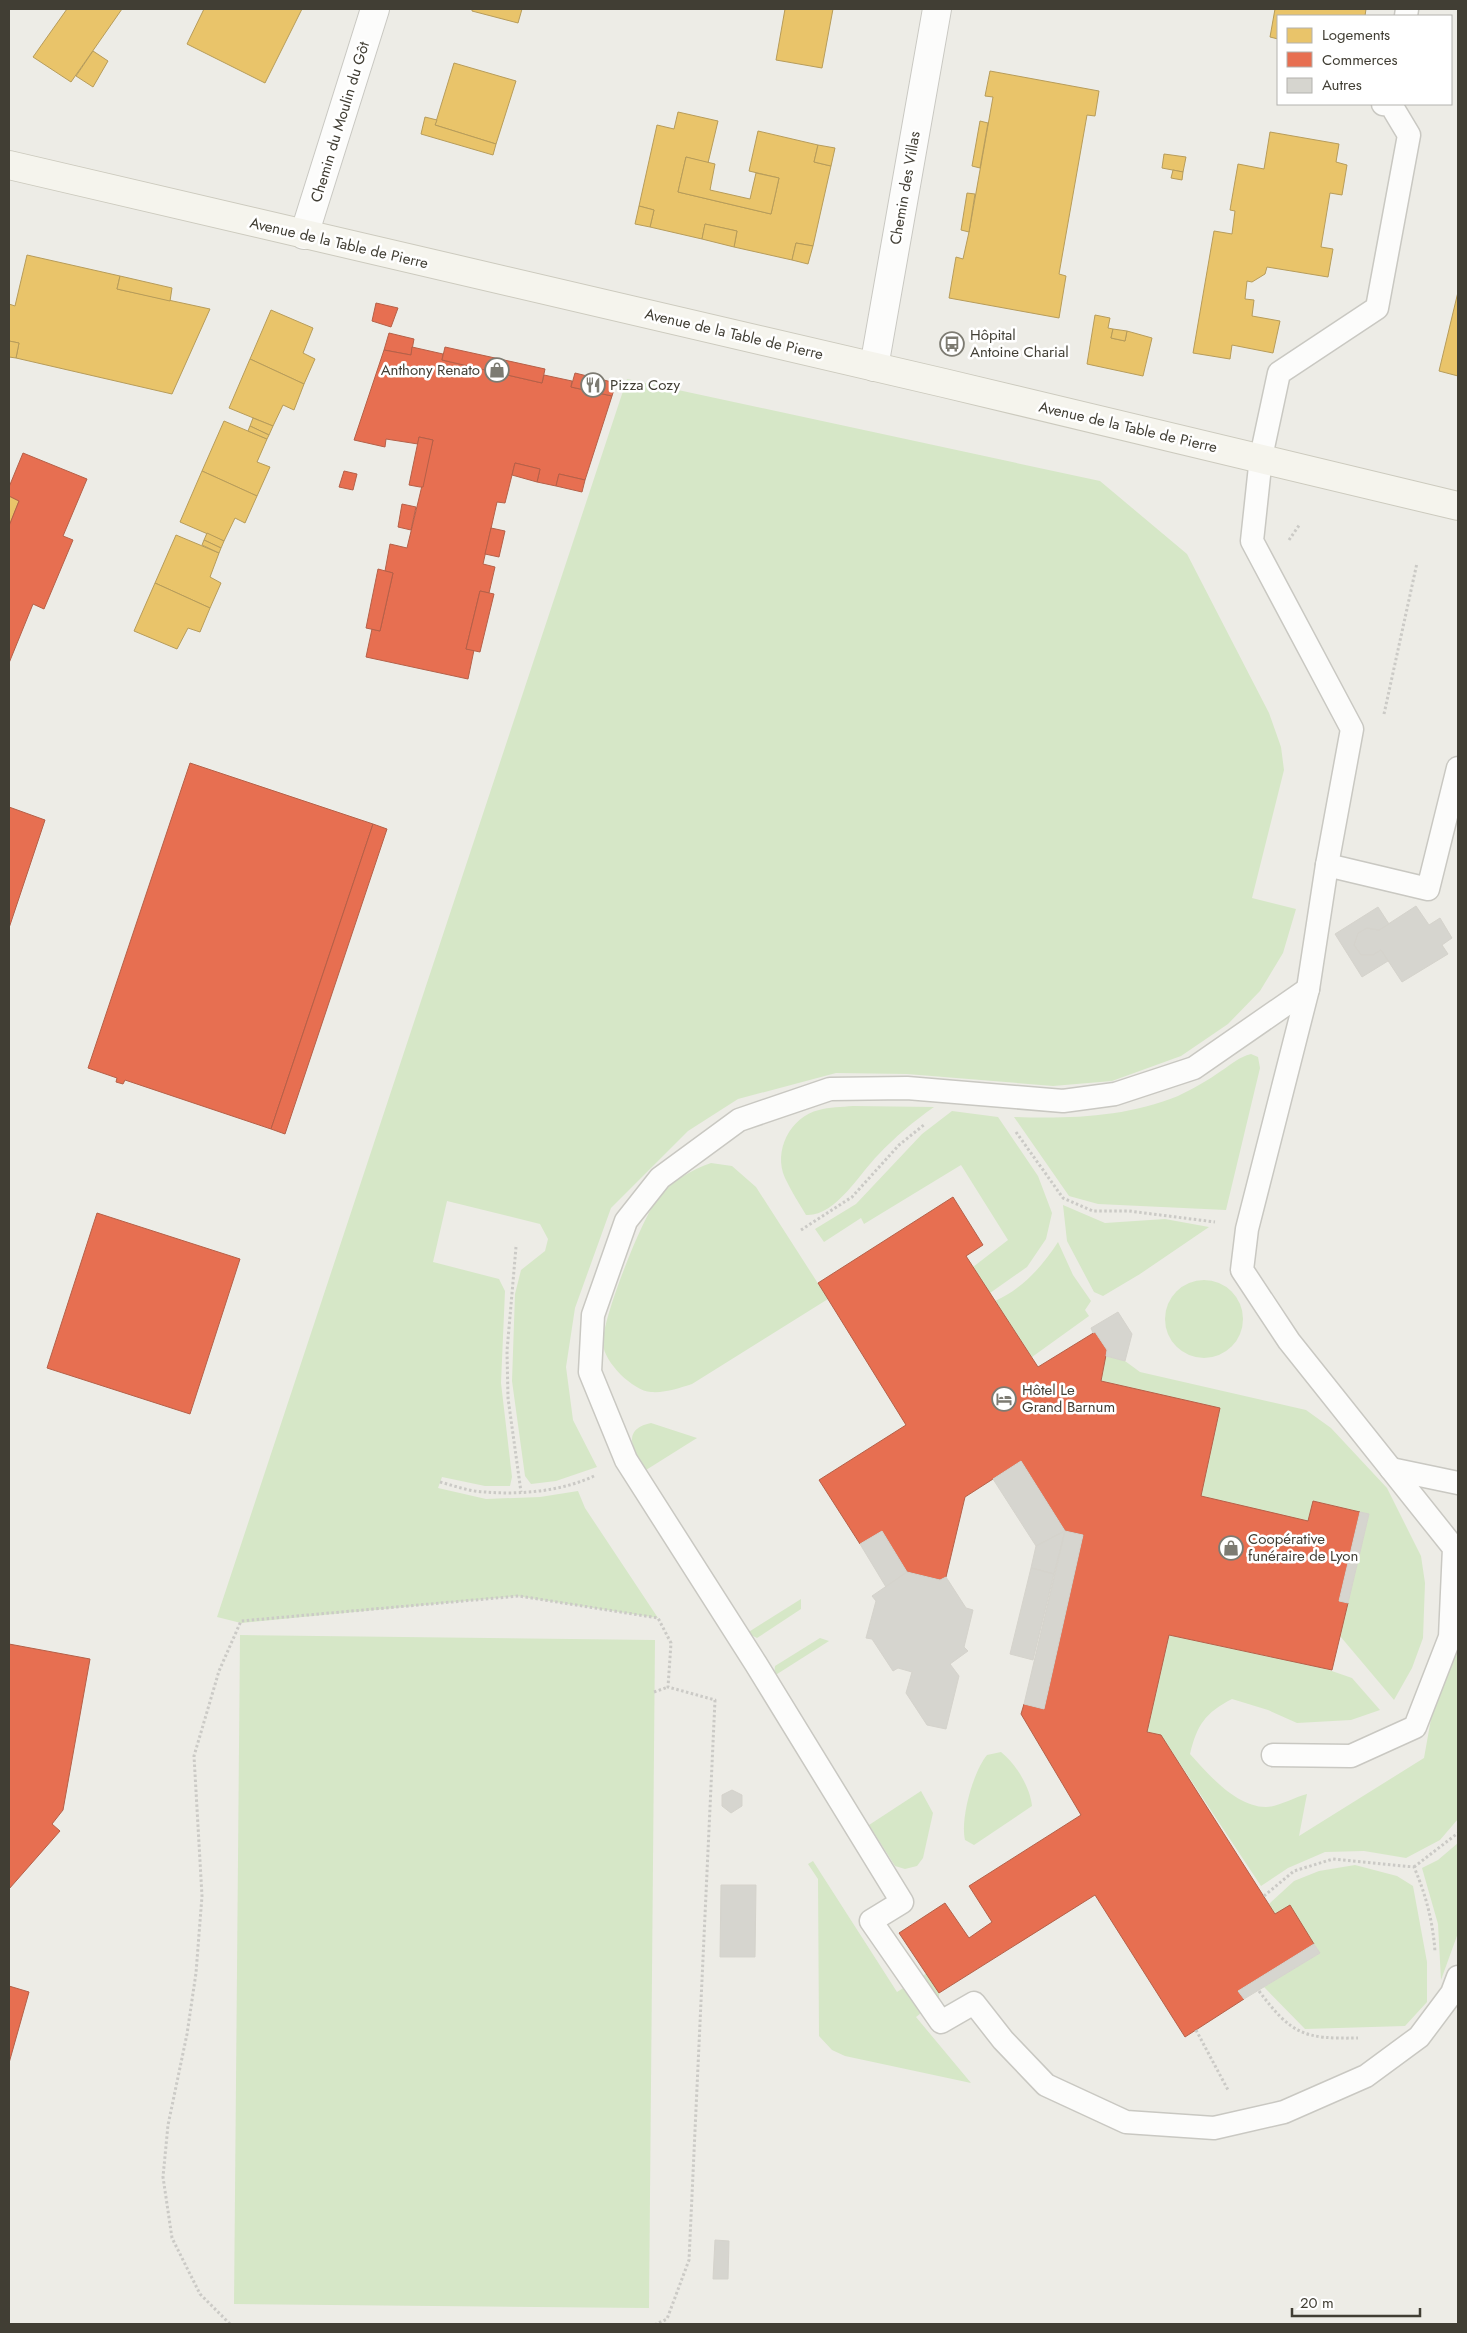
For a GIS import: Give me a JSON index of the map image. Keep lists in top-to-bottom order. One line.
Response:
{"streets":{"main road":["Avenue de la Table de Pierre"],"street":["Chemin du Moulin du Gôt","Chemin des Villas"]},"crossings":[["Chemin du Moulin du Gôt","Avenue de la Table de Pierre"],["Chemin des Villas","Avenue de la Table de Pierre"]],"places":{"bus stop":["Hôpital Antoine Charial"],"shop":["Anthony Renato","Coopérative funéraire de Lyon"],"restaurant":["Pizza Cozy"],"hotel":["Hôtel Le Grand Barnum"]},"legend":["Logements","Commerces","Autres"],"scale_bar":"20 m"}
